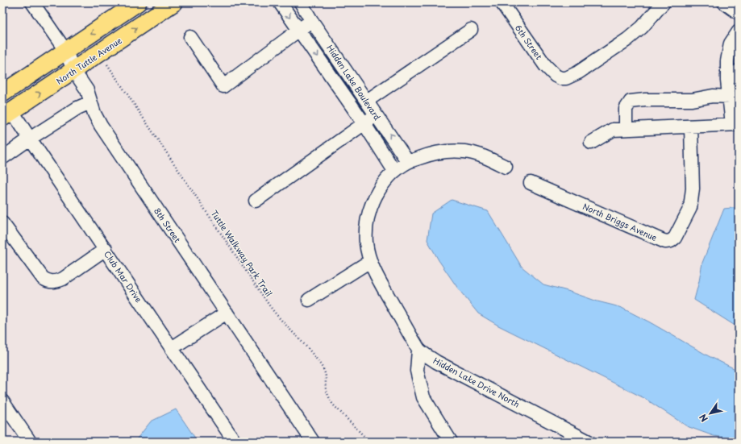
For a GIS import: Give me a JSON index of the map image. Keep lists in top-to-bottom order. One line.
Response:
{"streets":{"main road":["North Tuttle Avenue"],"street":["6th Street","Hidden Lake Boulevard","North Briggs Avenue","8th Street","Club Mar Drive","Hidden Lake Drive North"],"path":["Tuttle Walkway Park Trail"]},"crossings":[["North Tuttle Avenue","8th Street"],["North Tuttle Avenue","Club Mar Drive"],["Hidden Lake Boulevard","Hidden Lake Drive North"]],"north":"bottom left"}
